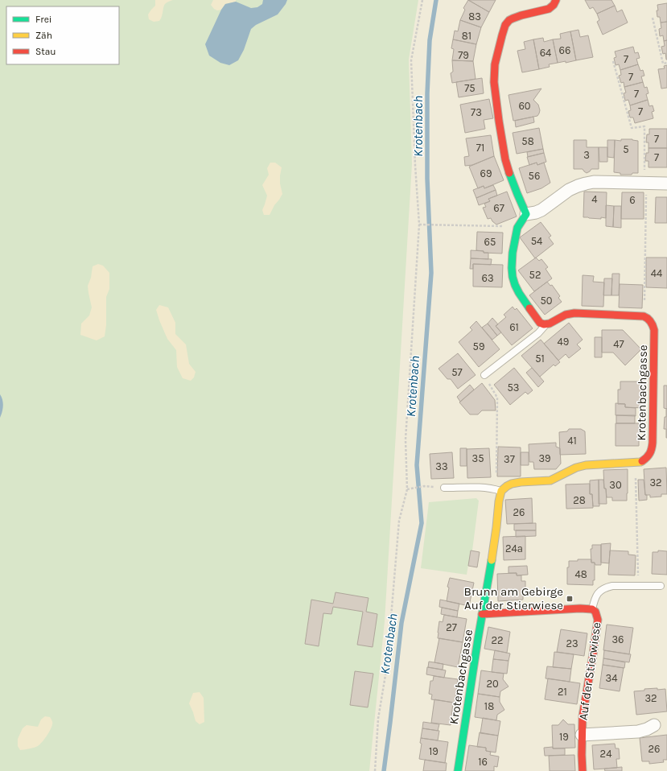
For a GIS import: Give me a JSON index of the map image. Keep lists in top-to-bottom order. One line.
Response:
{"streets":{"street":["Krotenbachgasse","Auf der Stierwiese"]},"crossings":[["Krotenbachgasse","Auf der Stierwiese"]],"water":["Krotenbach"],"places":{"transit":["Brunn am Gebirge Auf der Stierwiese"]},"house_numbers":["83","81","66","64","79","7","7","75","7","60","7","73","7","58","71","5","3","7","69","56","4","6","67","54","65","44","52","63","50","61","49","47","59","51","57","53","41","35","39","37","33","32","30","28","26","24a","48","27","36","22","23","34","20","21","32","18","19","26","19","24","16"],"legend":["Frei","Zäh","Stau"]}
